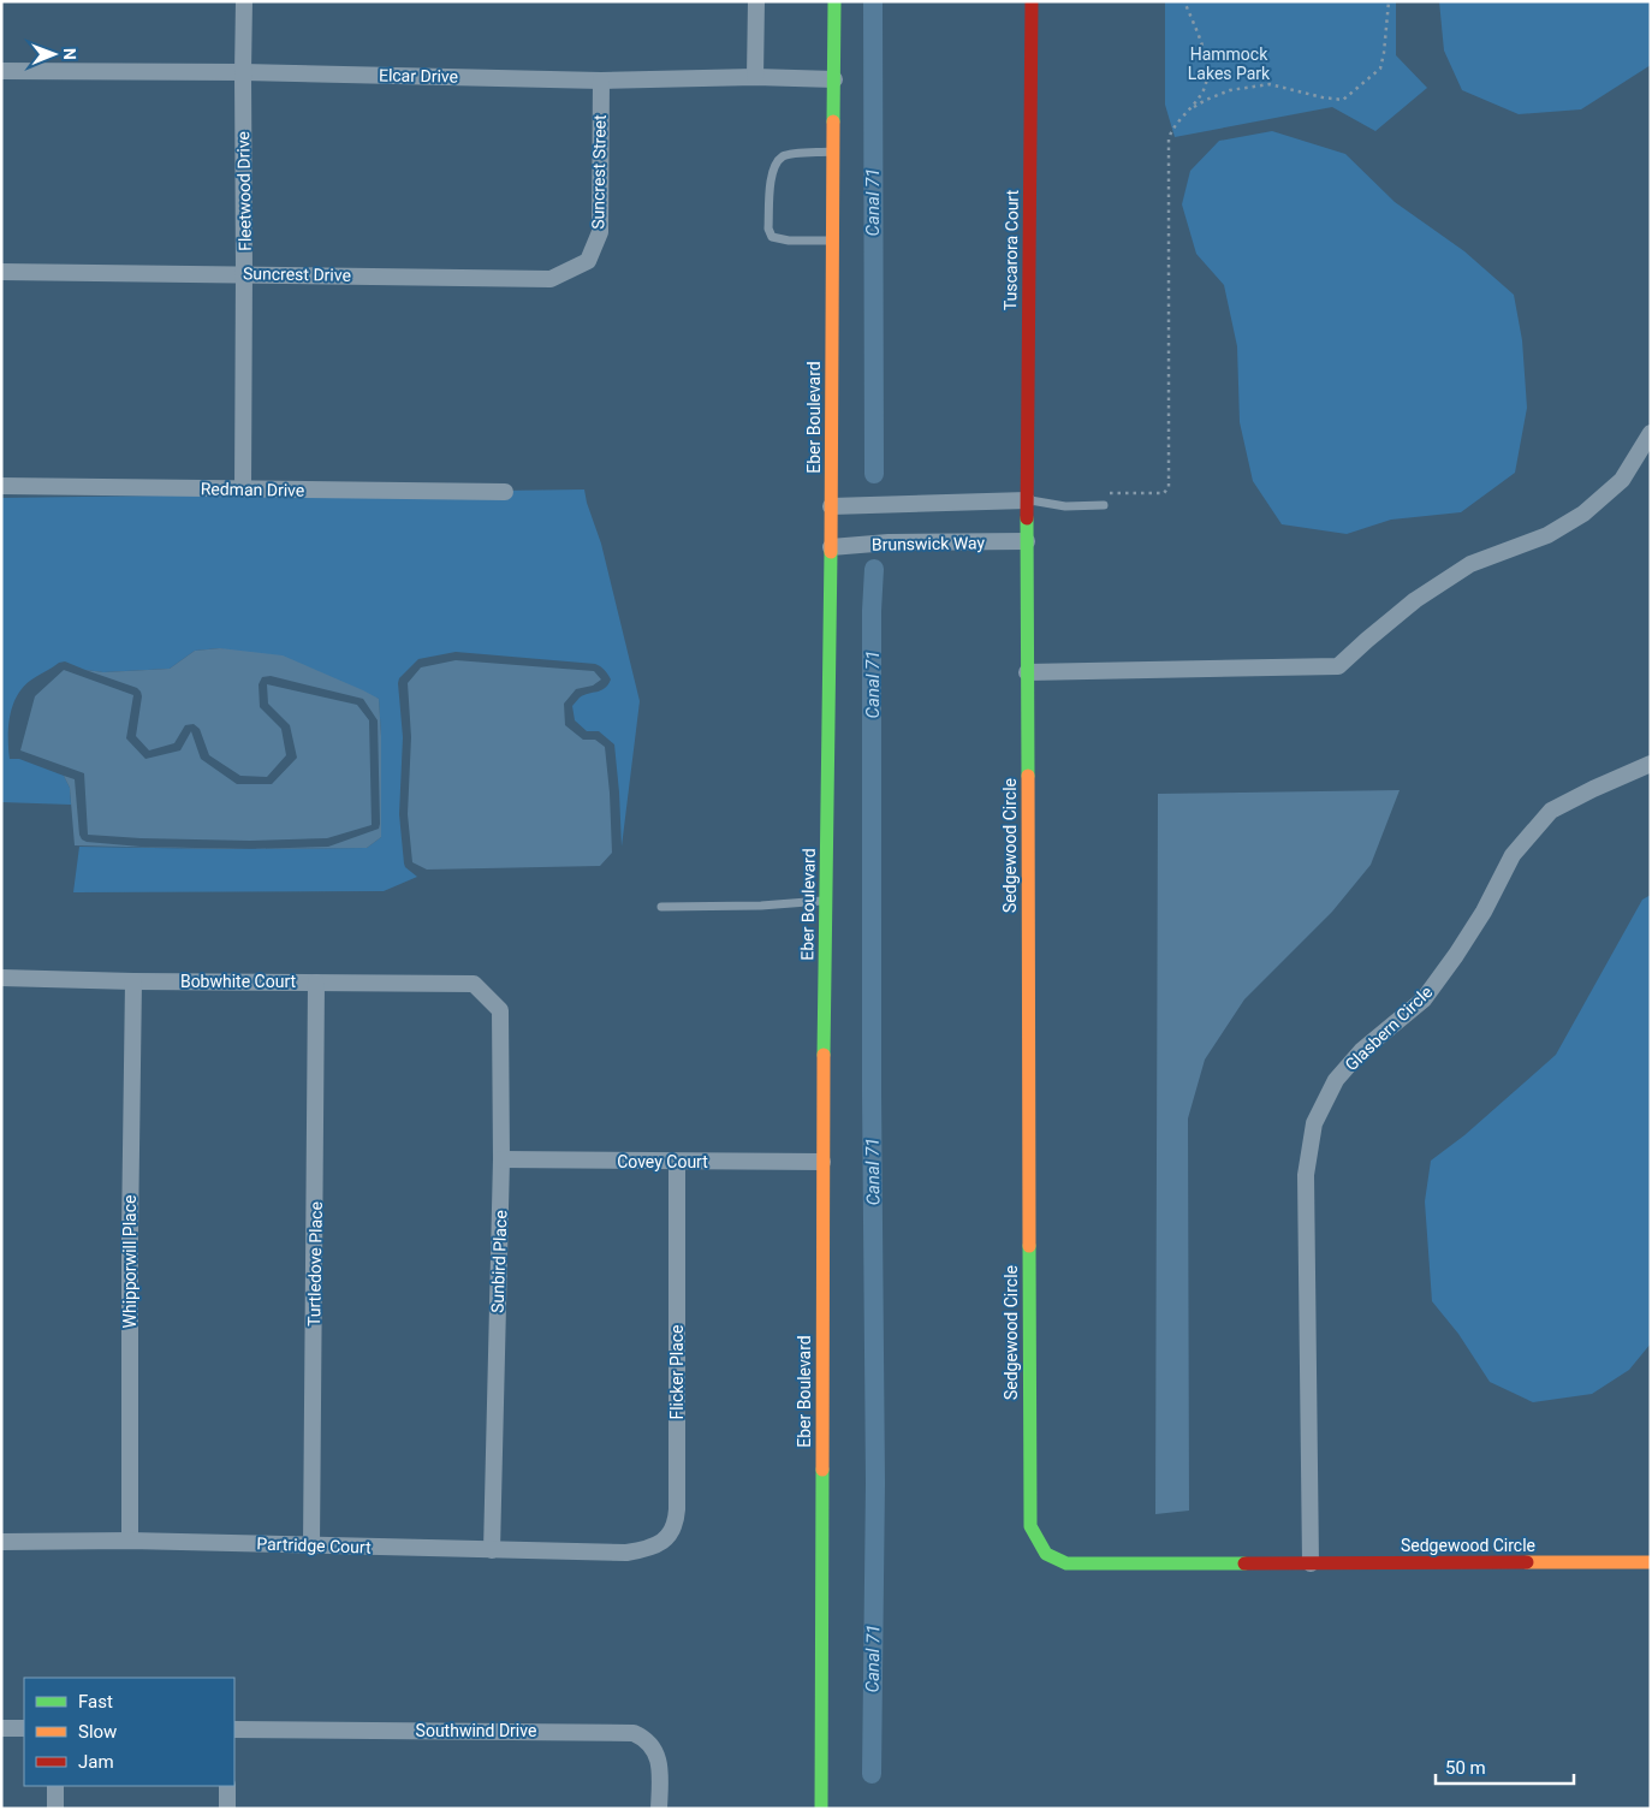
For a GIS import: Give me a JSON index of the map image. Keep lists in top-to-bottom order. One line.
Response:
{"streets":{"street":["Elcar Drive","Suncrest Street","Fleetwood Drive","Tuscarora Court","Suncrest Drive","Eber Boulevard","Redman Drive","Brunswick Way","Sedgewood Circle","Bobwhite Court","Glasbern Circle","Covey Court","Whipporwill Place","Sunbird Place","Turtledove Place","Flicker Place","Partridge Court","Southwind Drive"]},"crossings":[["Elcar Drive","Suncrest Street"],["Elcar Drive","Fleetwood Drive"],["Elcar Drive","Eber Boulevard"],["Suncrest Street","Suncrest Drive"],["Fleetwood Drive","Suncrest Drive"],["Fleetwood Drive","Redman Drive"],["Tuscarora Court","Sedgewood Circle"],["Eber Boulevard","Brunswick Way"],["Eber Boulevard","Covey Court"],["Brunswick Way","Sedgewood Circle"],["Sedgewood Circle","Glasbern Circle"],["Bobwhite Court","Whipporwill Place"],["Bobwhite Court","Sunbird Place"],["Bobwhite Court","Turtledove Place"],["Covey Court","Sunbird Place"],["Covey Court","Flicker Place"],["Whipporwill Place","Partridge Court"],["Sunbird Place","Partridge Court"],["Turtledove Place","Partridge Court"],["Flicker Place","Partridge Court"]],"water":["Canal 71"],"parks":["Hammock Lakes Park"],"legend":["Fast","Slow","Jam"],"scale_bar":"50 m","north":"right"}
